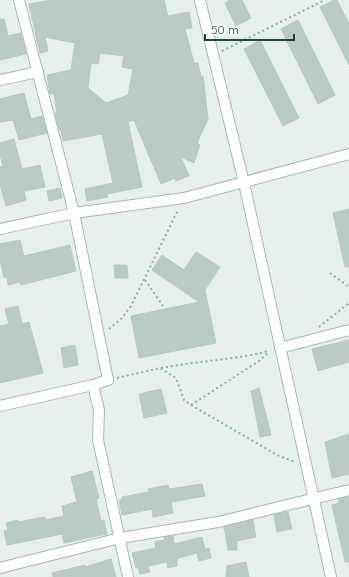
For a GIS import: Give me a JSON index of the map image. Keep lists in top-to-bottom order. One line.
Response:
{"scale_bar":"50 m"}
